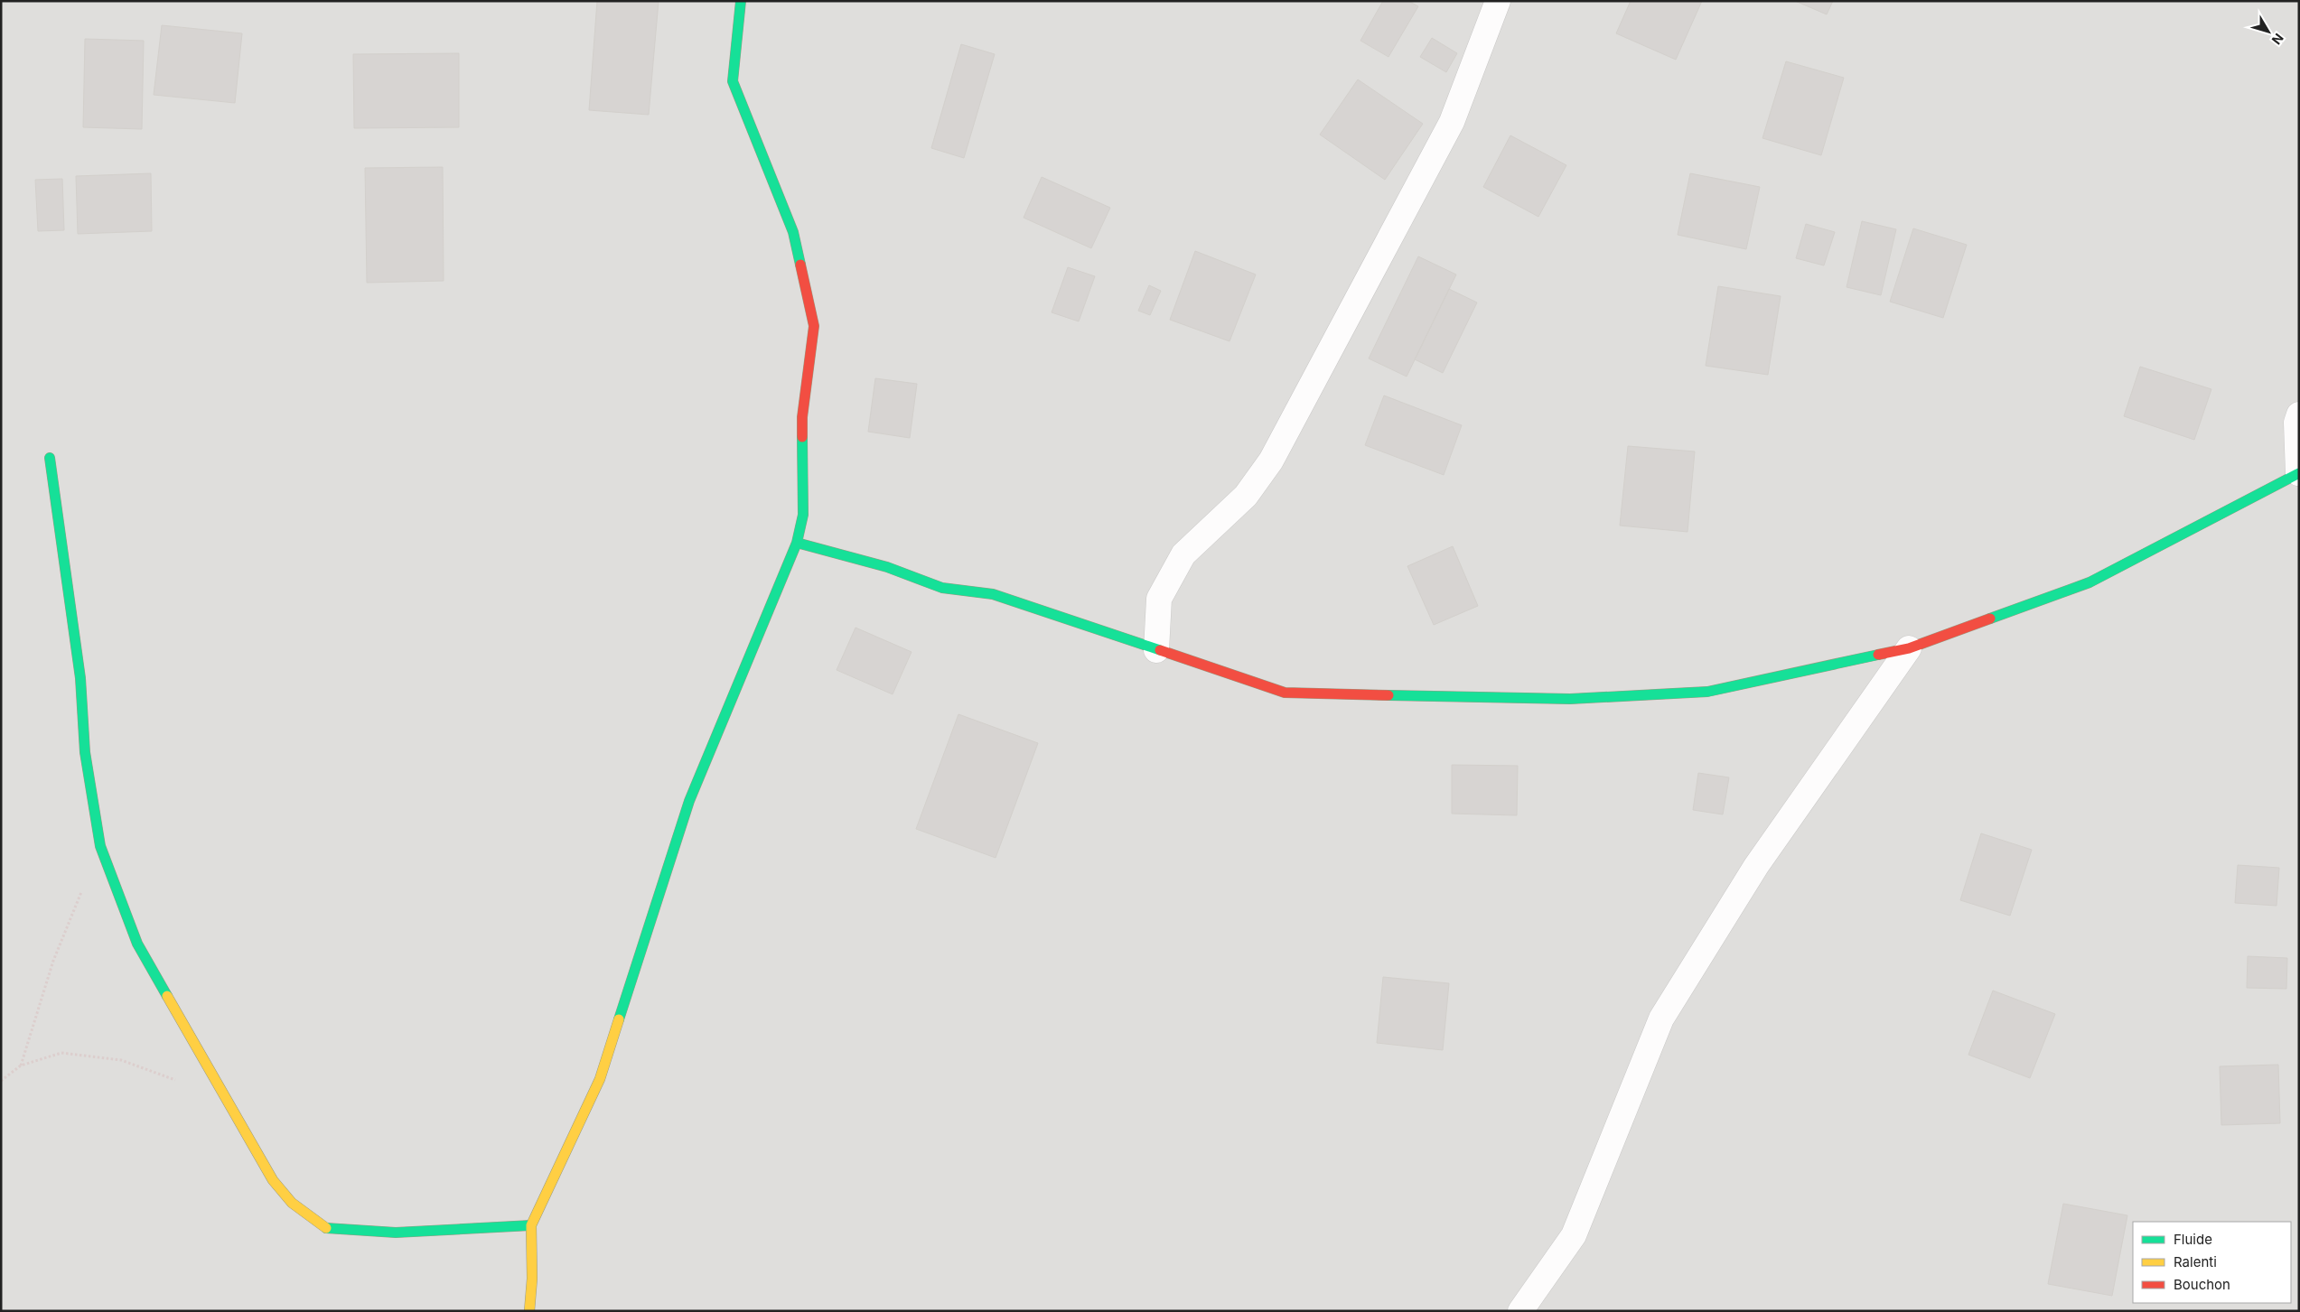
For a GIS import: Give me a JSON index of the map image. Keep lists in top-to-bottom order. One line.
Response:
{"legend":["Fluide","Ralenti","Bouchon"],"north":"bottom right"}
